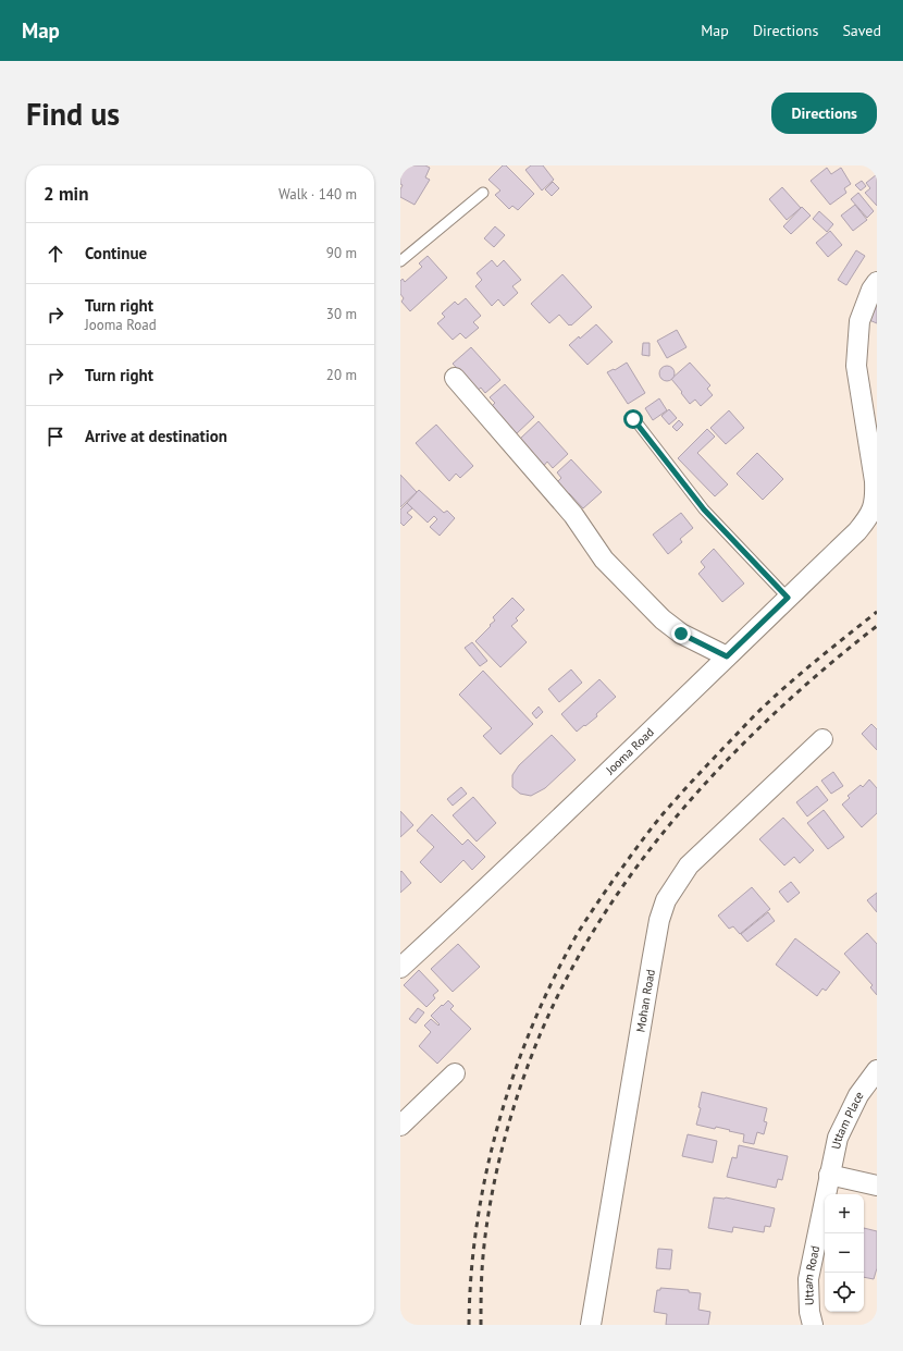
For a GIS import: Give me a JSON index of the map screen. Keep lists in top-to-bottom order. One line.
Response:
{"streets":{"street":["Jooma Road","Mohan Road","Uttam Place","Uttam Road"]},"crossings":[["Uttam Place","Uttam Road"]],"page":{"header":"Map","nav":["Map","Directions","Saved"],"buttons":"Directions","title":"Find us","heading":["2 min","Walk · 140 m"],"list":[["Continue","90 m"],["Turn right","Jooma Road","30 m"],["Turn right","20 m"],"Arrive at destination"],"map_buttons":["+","−"]}}
